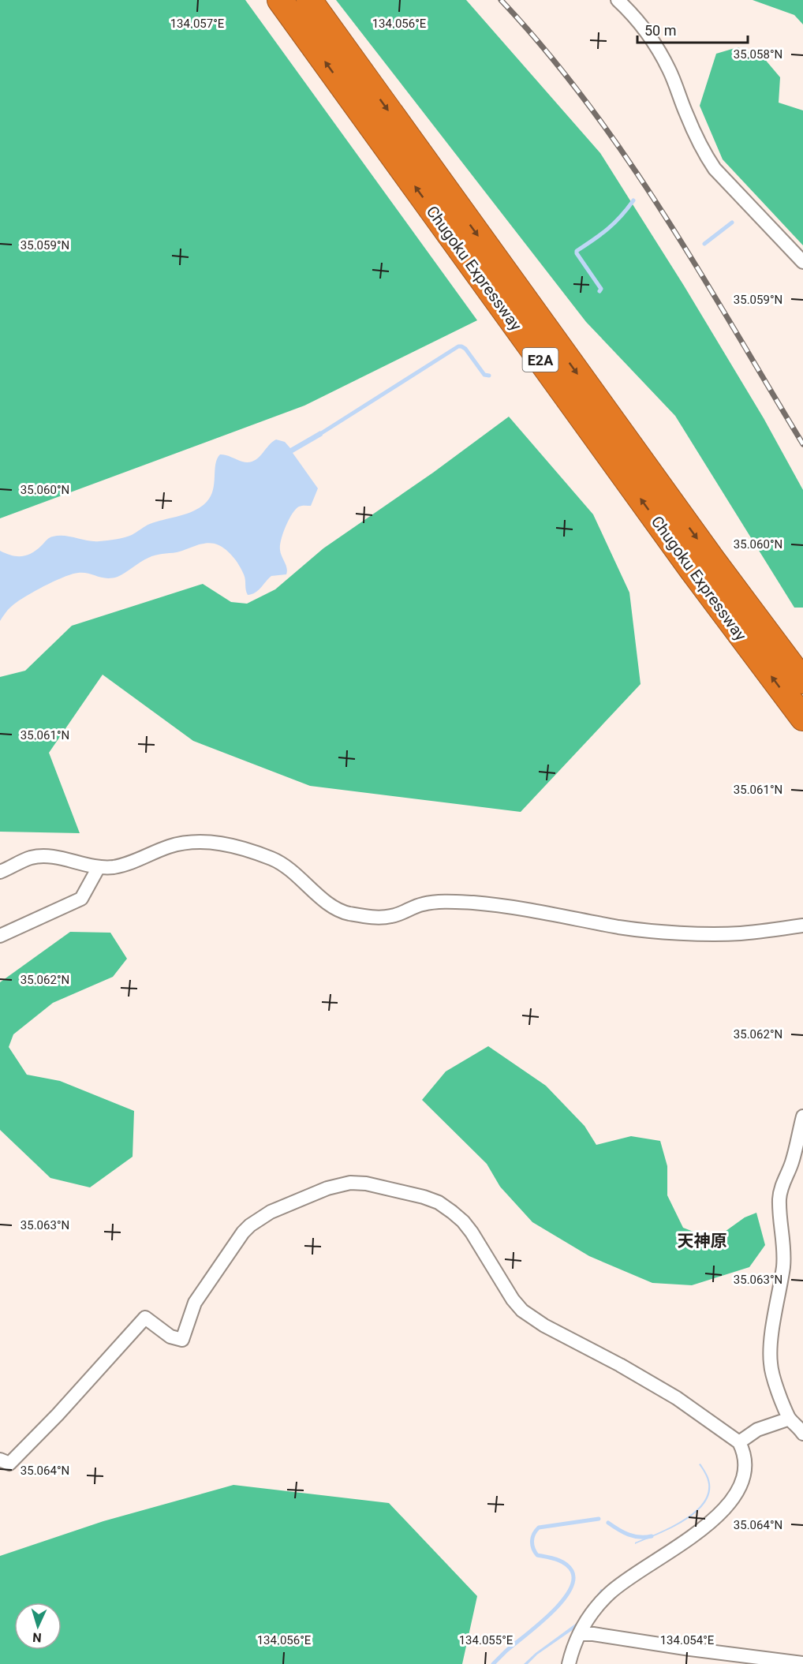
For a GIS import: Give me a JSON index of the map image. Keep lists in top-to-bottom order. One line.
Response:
{"streets":{"highway":["Chugoku Expressway","E2A"]},"districts":["天神原"],"scale_bar":"50 m","north":"bottom","coordinates":["134.057°E","134.056°E","35.058°N","35.059°N","35.060°N","35.061°N","35.062°N","35.063°N","35.064°N","134.055°E","134.054°E"]}
